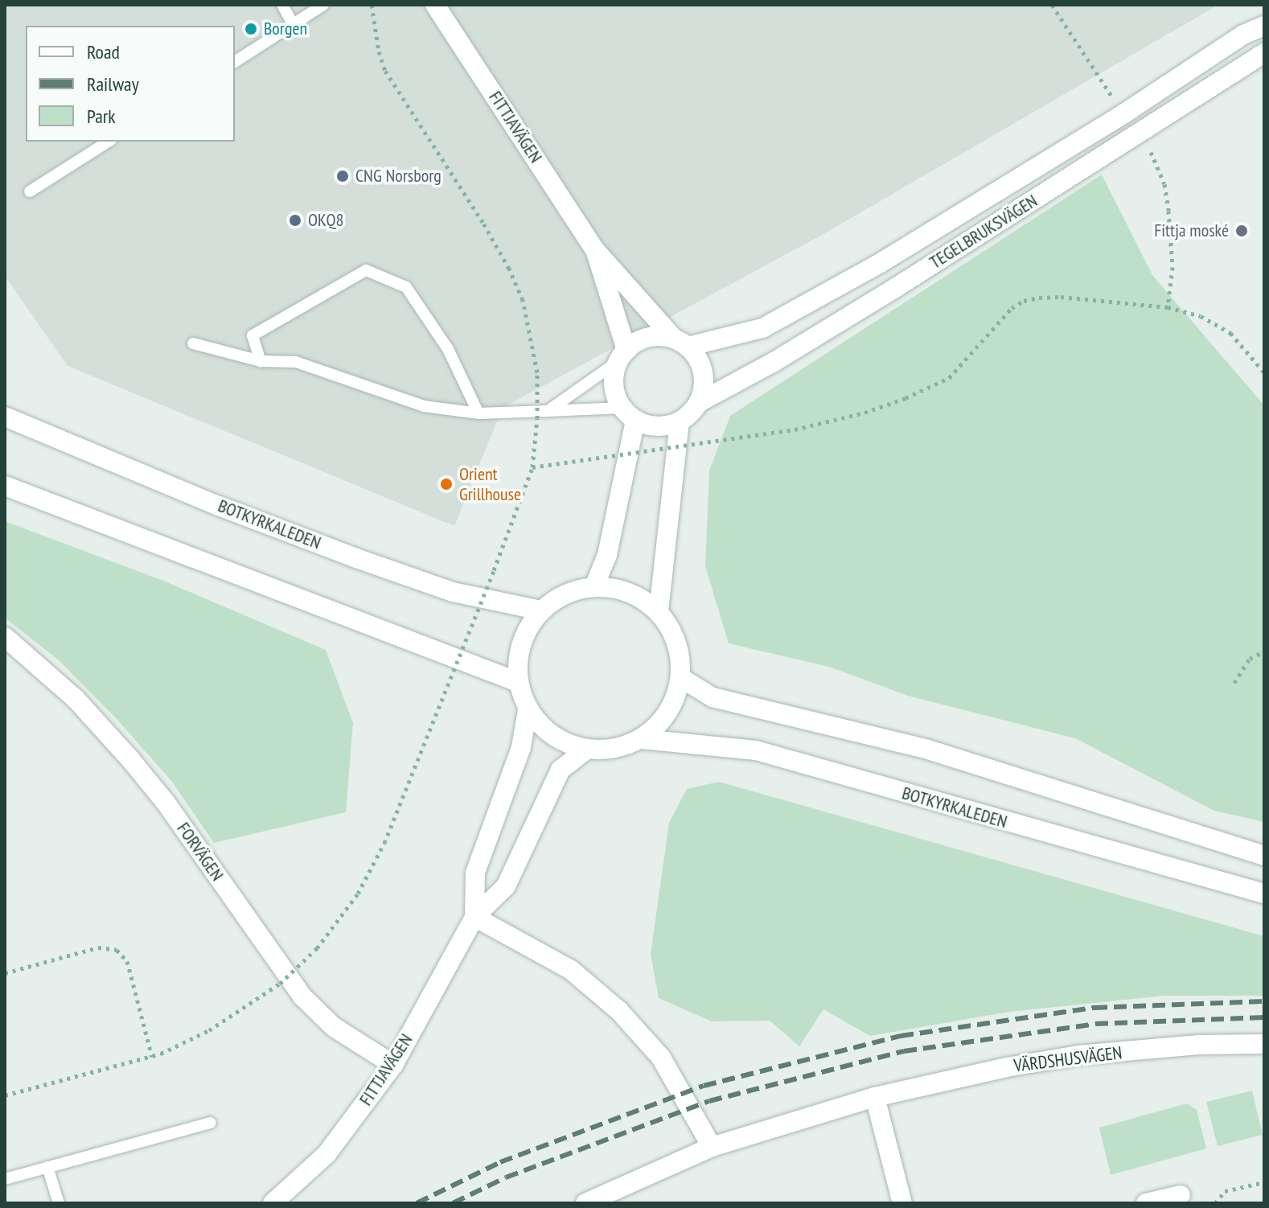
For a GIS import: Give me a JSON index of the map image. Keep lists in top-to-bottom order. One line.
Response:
{"streets":{"street":["FITTJAVÄGEN","TEGELBRUKSVÄGEN","BOTKYRKALEDEN","FORVÄGEN","VÄRDSHUSVÄGEN"]},"crossings":[["FITTJAVÄGEN","TEGELBRUKSVÄGEN"],["FITTJAVÄGEN","BOTKYRKALEDEN"],["FITTJAVÄGEN","FORVÄGEN"]],"places":["Borgen","CNG Norsborg","OKQ8","Fittja moské","Orient Grillhouse"],"legend":["Road","Railway","Park"]}
